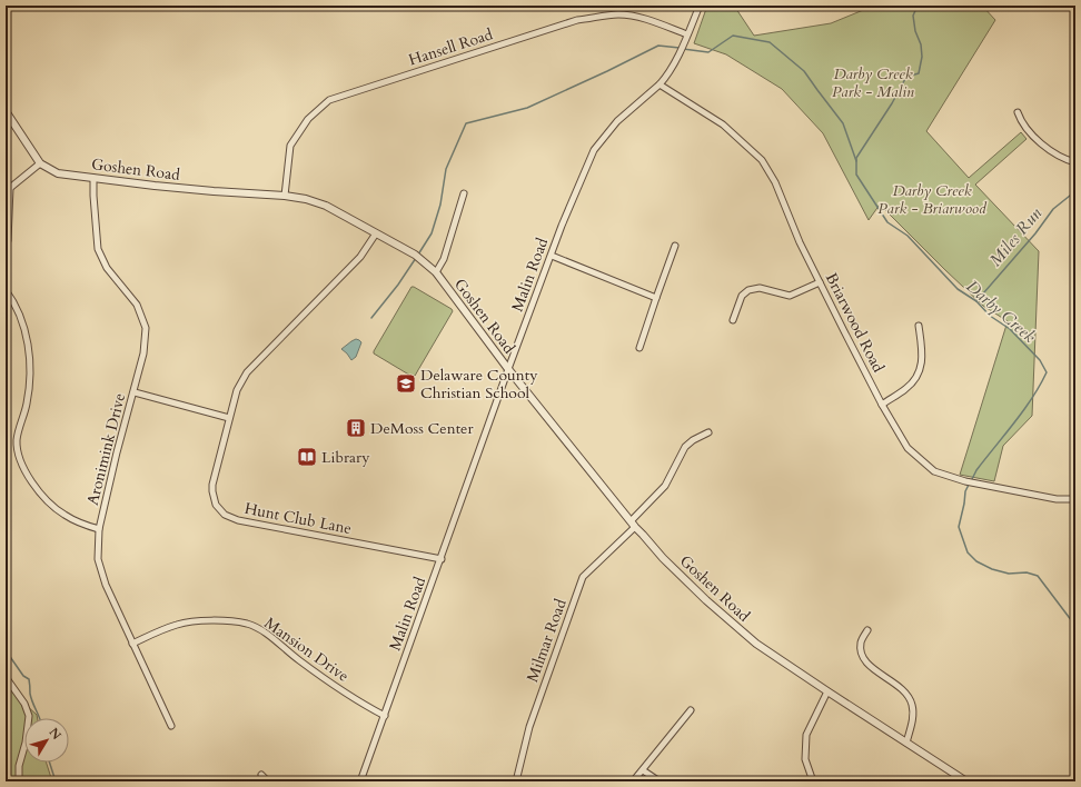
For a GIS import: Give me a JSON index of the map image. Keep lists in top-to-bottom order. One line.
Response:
{"streets":{"street":["Hansell Road","Goshen Road","Malin Road","Briarwood Road","Aronimink Drive","Hunt Club Lane","Milmar Road","Mansion Drive"]},"crossings":[["Hansell Road","Goshen Road"],["Hansell Road","Malin Road"],["Goshen Road","Malin Road"],["Goshen Road","Aronimink Drive"],["Goshen Road","Hunt Club Lane"],["Goshen Road","Milmar Road"],["Malin Road","Briarwood Road"],["Malin Road","Hunt Club Lane"],["Malin Road","Mansion Drive"],["Aronimink Drive","Mansion Drive"]],"water":["Miles Run","Darby Creek"],"parks":["Darby Creek Park - Malin","Darby Creek Park - Briarwood"],"places":{"school or university":["Delaware County Christian School"],"building":["DeMoss Center"],"library":["Library"]},"north":"top right"}
